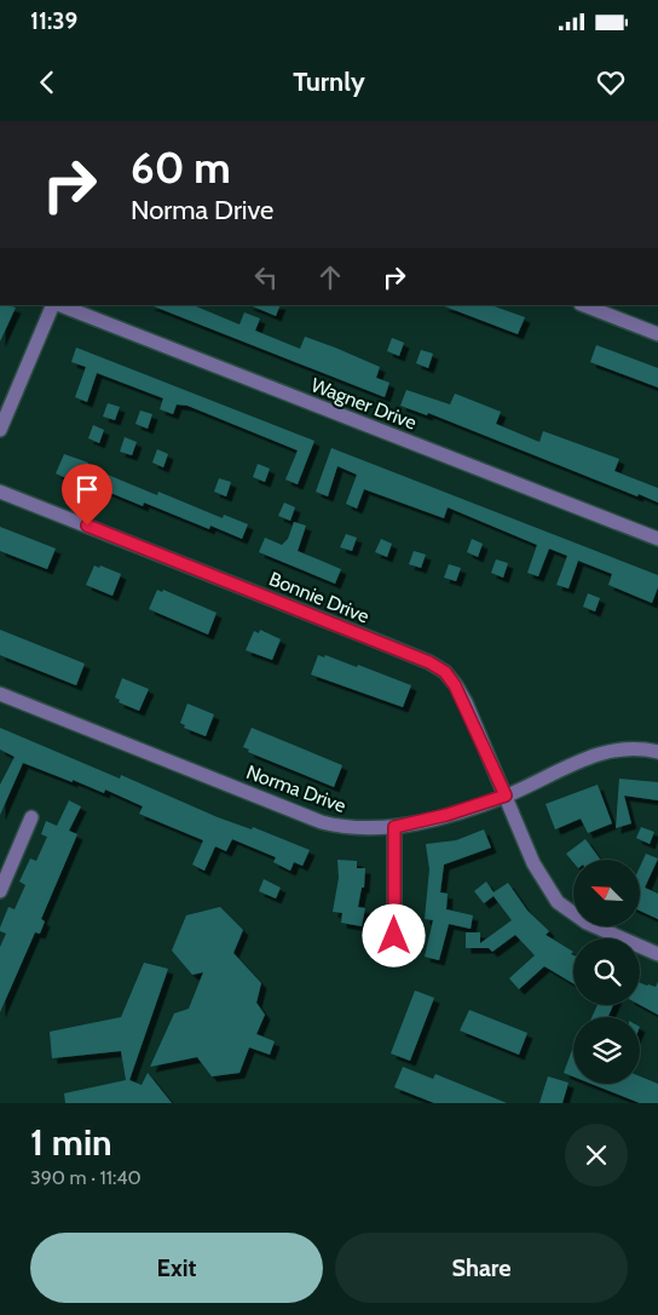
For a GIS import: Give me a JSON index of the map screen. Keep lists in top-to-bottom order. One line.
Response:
{"streets":{"street":["Wagner Drive","Bonnie Drive","Norma Drive"]},"crossings":[["Bonnie Drive","Norma Drive"]],"north":"top left","page":{"status":"11:39","header":"Turnly","turn":["60 m","Norma Drive"],"heading":["1 min","390 m · 11:40"],"buttons":["Exit","Share"]}}
